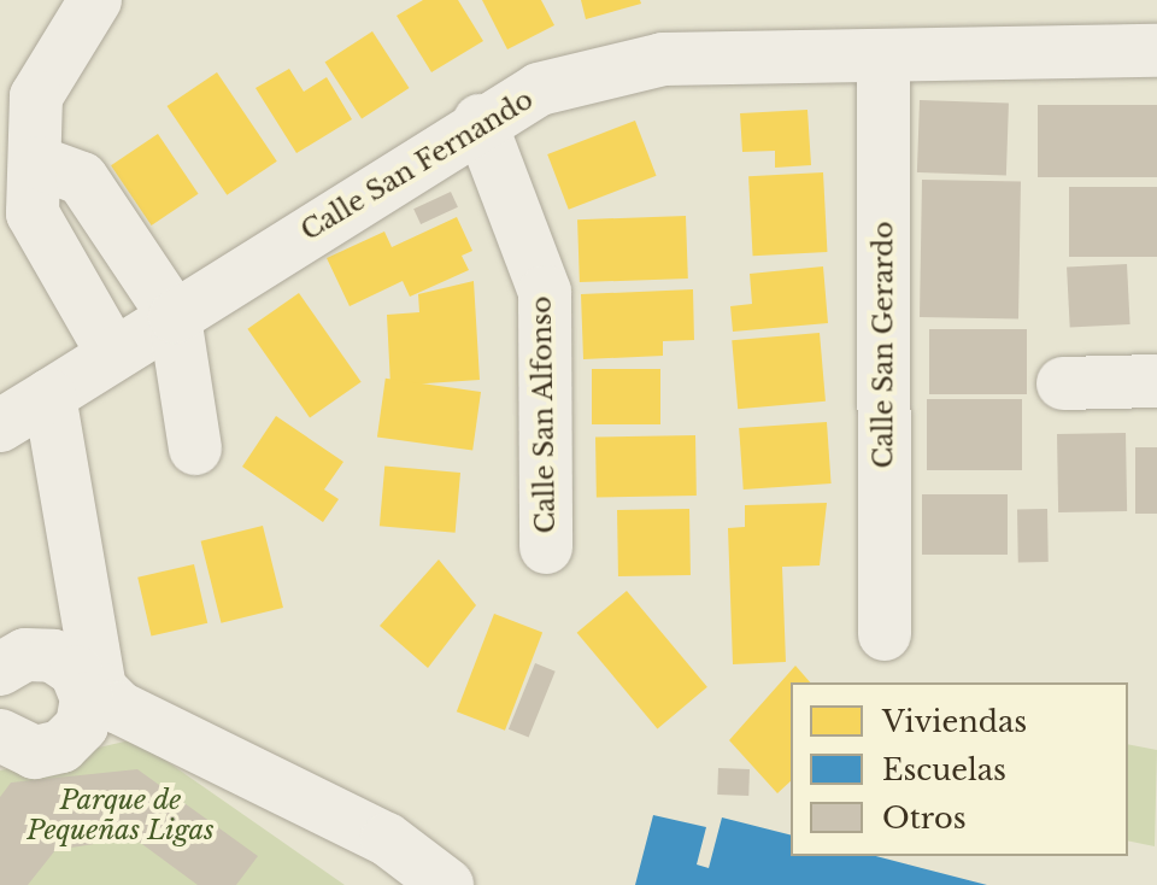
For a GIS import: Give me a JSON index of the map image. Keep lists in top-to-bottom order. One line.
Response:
{"streets":{"street":["Calle San Fernando","Calle San Gerardo","Calle San Alfonso"]},"crossings":[["Calle San Fernando","Calle San Gerardo"],["Calle San Fernando","Calle San Alfonso"]],"parks":["Parque de Pequeñas Ligas"],"legend":["Viviendas","Escuelas","Otros"]}
